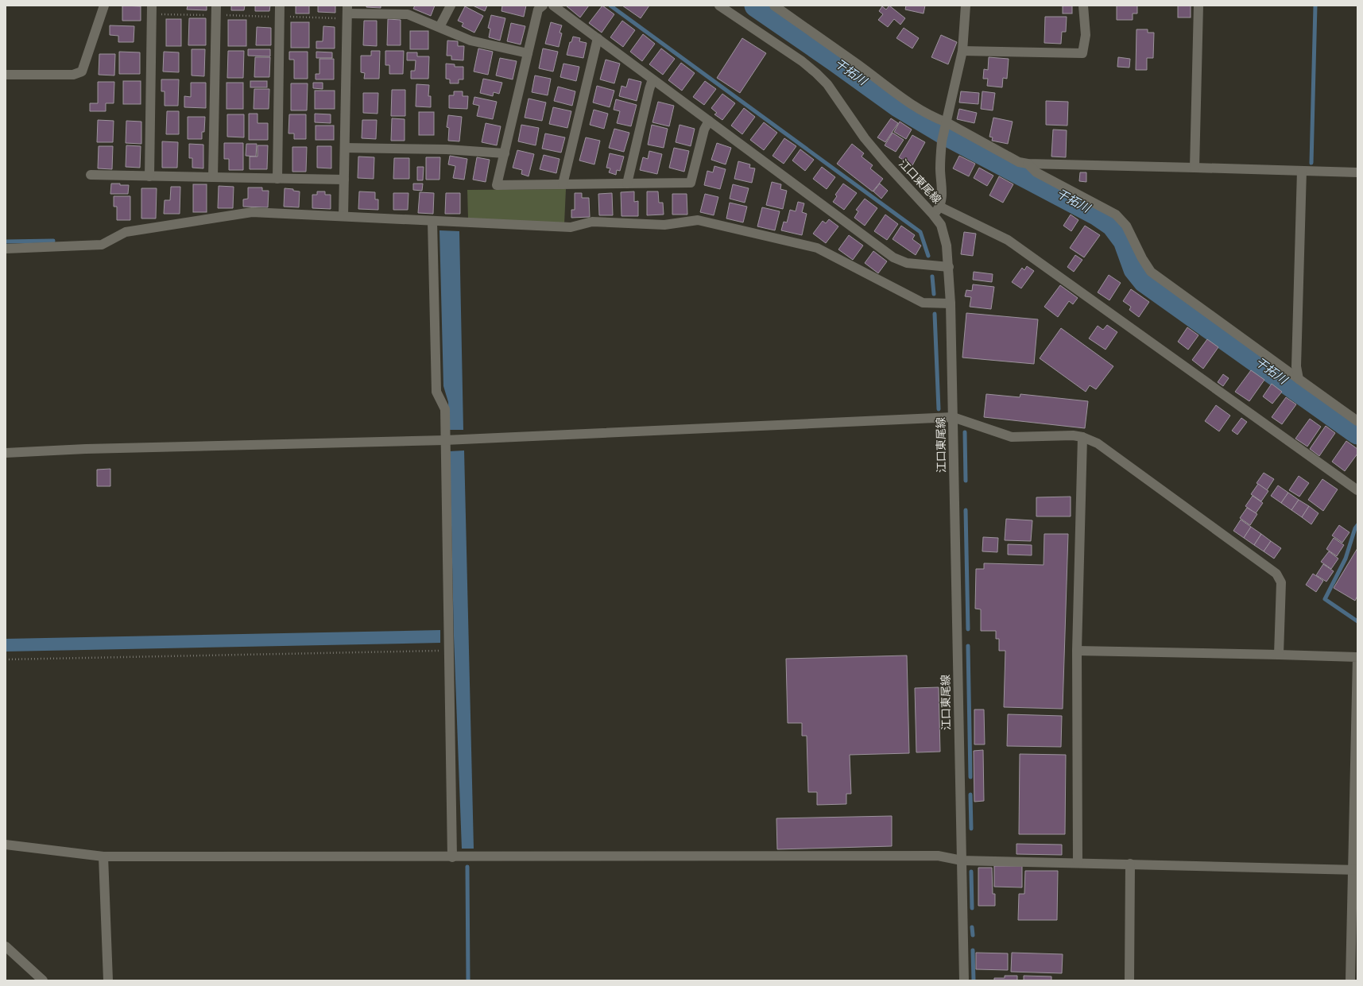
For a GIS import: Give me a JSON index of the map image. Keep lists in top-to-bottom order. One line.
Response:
{"streets":{"street":["江口東尾線"]},"water":["干拓川"]}
